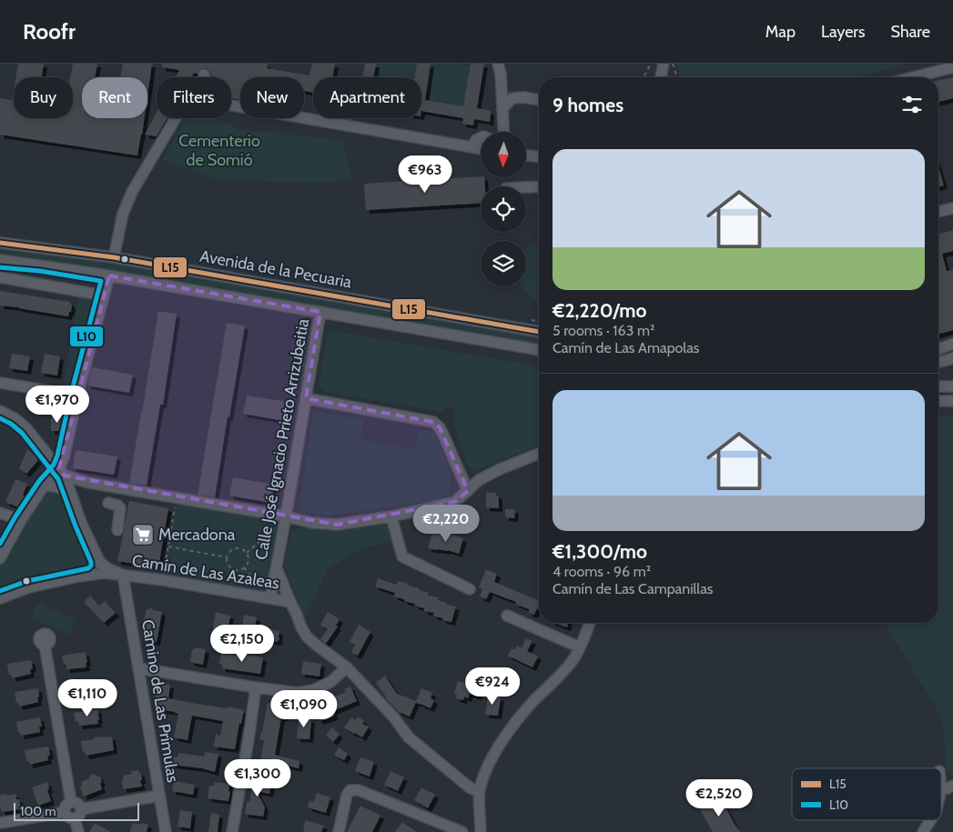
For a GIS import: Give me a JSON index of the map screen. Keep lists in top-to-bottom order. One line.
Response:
{"streets":{"street":["Avenida de la Pecuaria","Calle José Ignacio Prieto Arrizubeitia","Camín de Las Azaleas","Camino de Las Prímulas"]},"crossings":[["Calle José Ignacio Prieto Arrizubeitia","Camín de Las Azaleas"],["Camín de Las Azaleas","Camino de Las Prímulas"]],"parks":["Cementerio de Somió"],"places":{"supermarket":["Mercadona"]},"lines":["transit line L15","transit line L10"],"legend":["L15","L10"],"scale_bar":"100 m","north":"bottom","page":{"header":"Roofr","nav":["Map","Layers","Share"],"chip":["Buy","Rent","Filters","New","Apartment"],"heading":"9 homes","list":[{"name":"€2,220/mo","note":"5 rooms · 163 m² · Camín de Las Amapolas"},{"name":"€1,300/mo","note":"4 rooms · 96 m² · Camín de Las Campanillas"}],"price":["€963","€1,970","€2,220","€2,150","€924","€1,110","€1,090","€1,300","€2,520"],"scale":"100 m"}}
